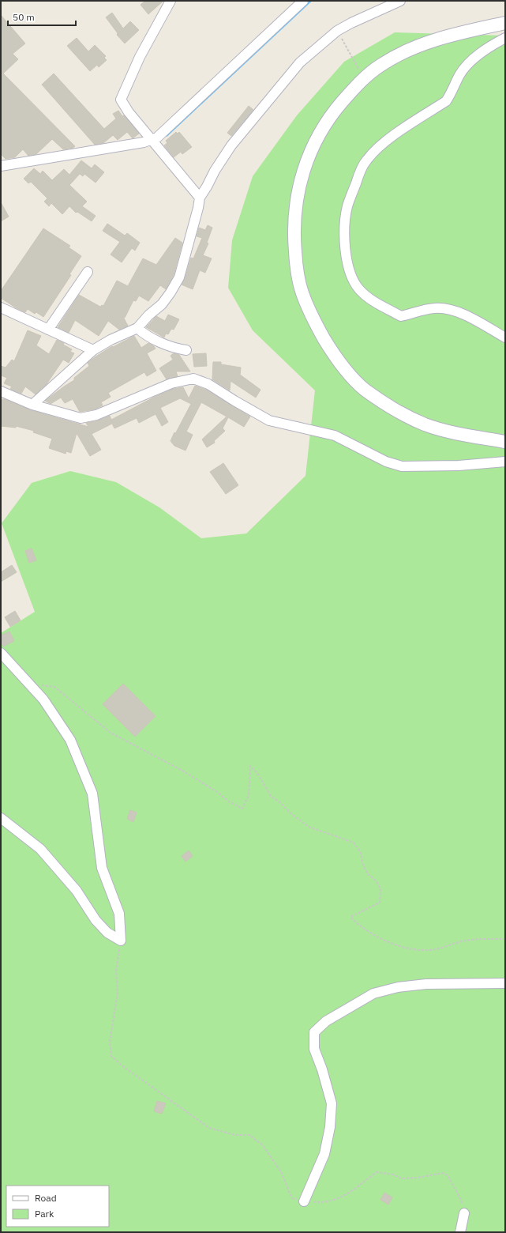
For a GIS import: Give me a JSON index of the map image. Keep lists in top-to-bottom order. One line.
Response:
{"legend":["Road","Park"],"scale_bar":"50 m"}
